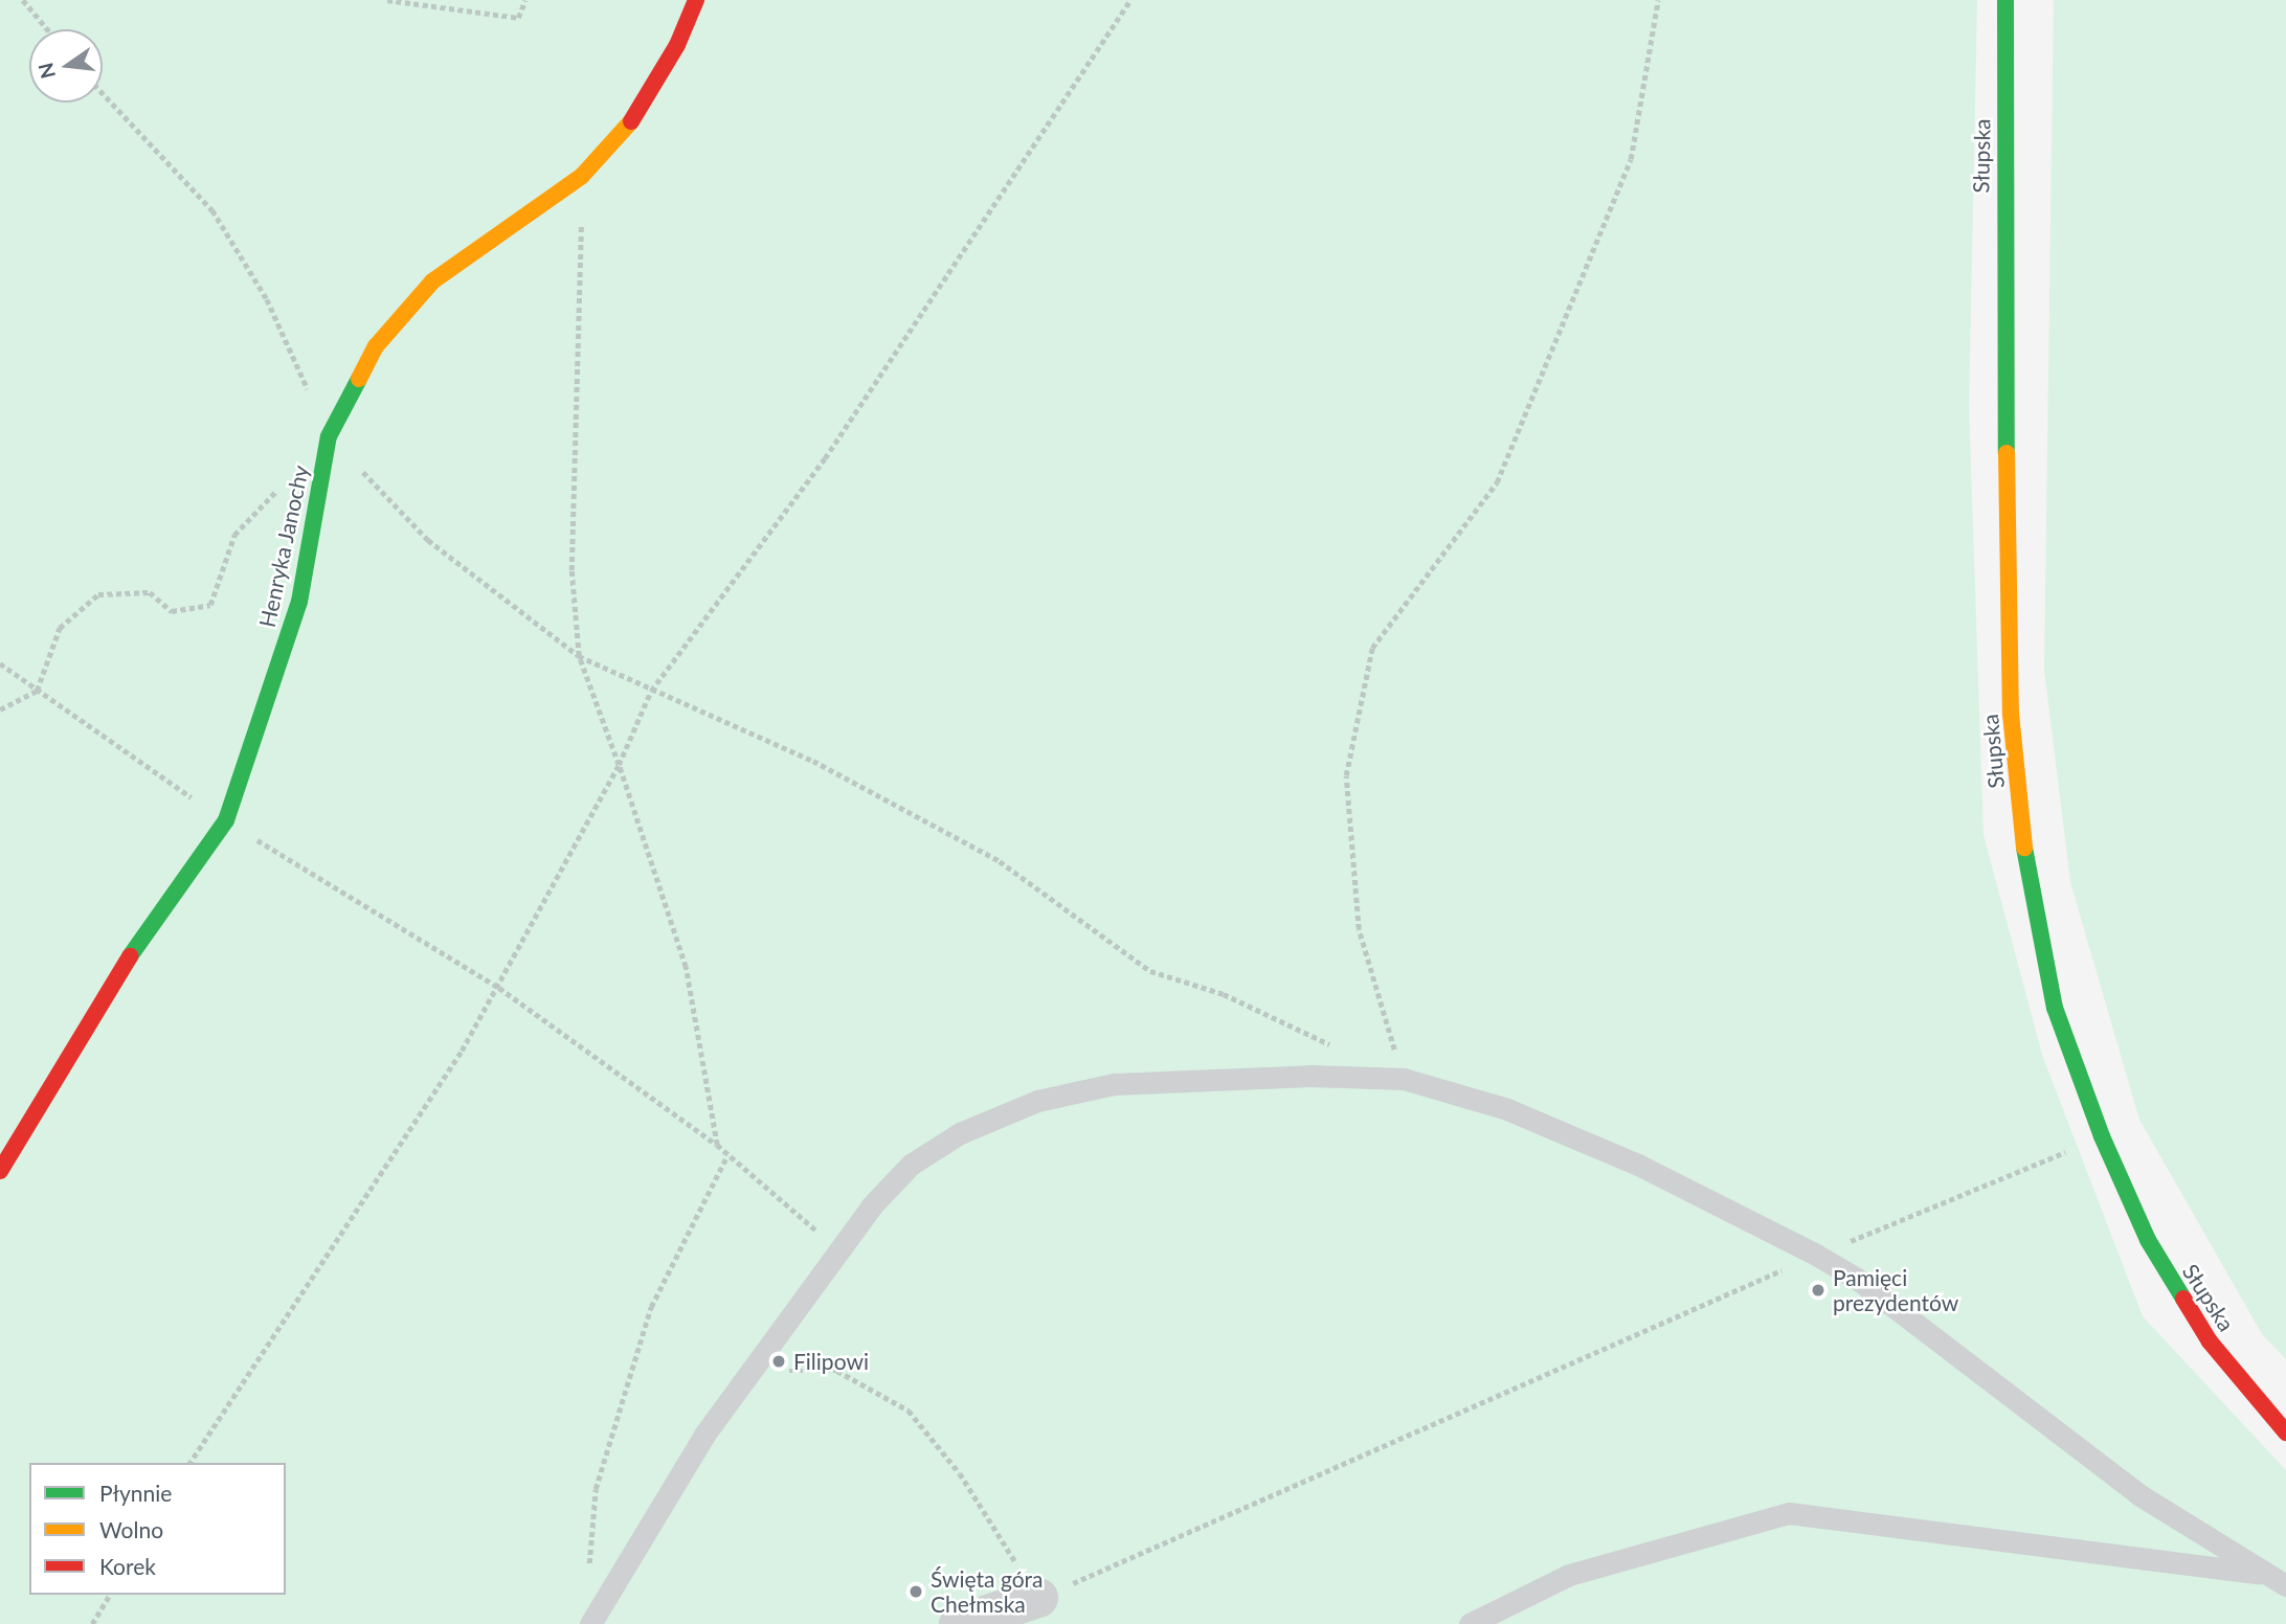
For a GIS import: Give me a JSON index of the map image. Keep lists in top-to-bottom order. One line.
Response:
{"streets":{"street":["Słupska","Henryka Janochy"]},"places":["Pamięci prezydentów","Filipowi","Święta góra Chełmska"],"legend":["Płynnie","Wolno","Korek"],"north":"left"}
